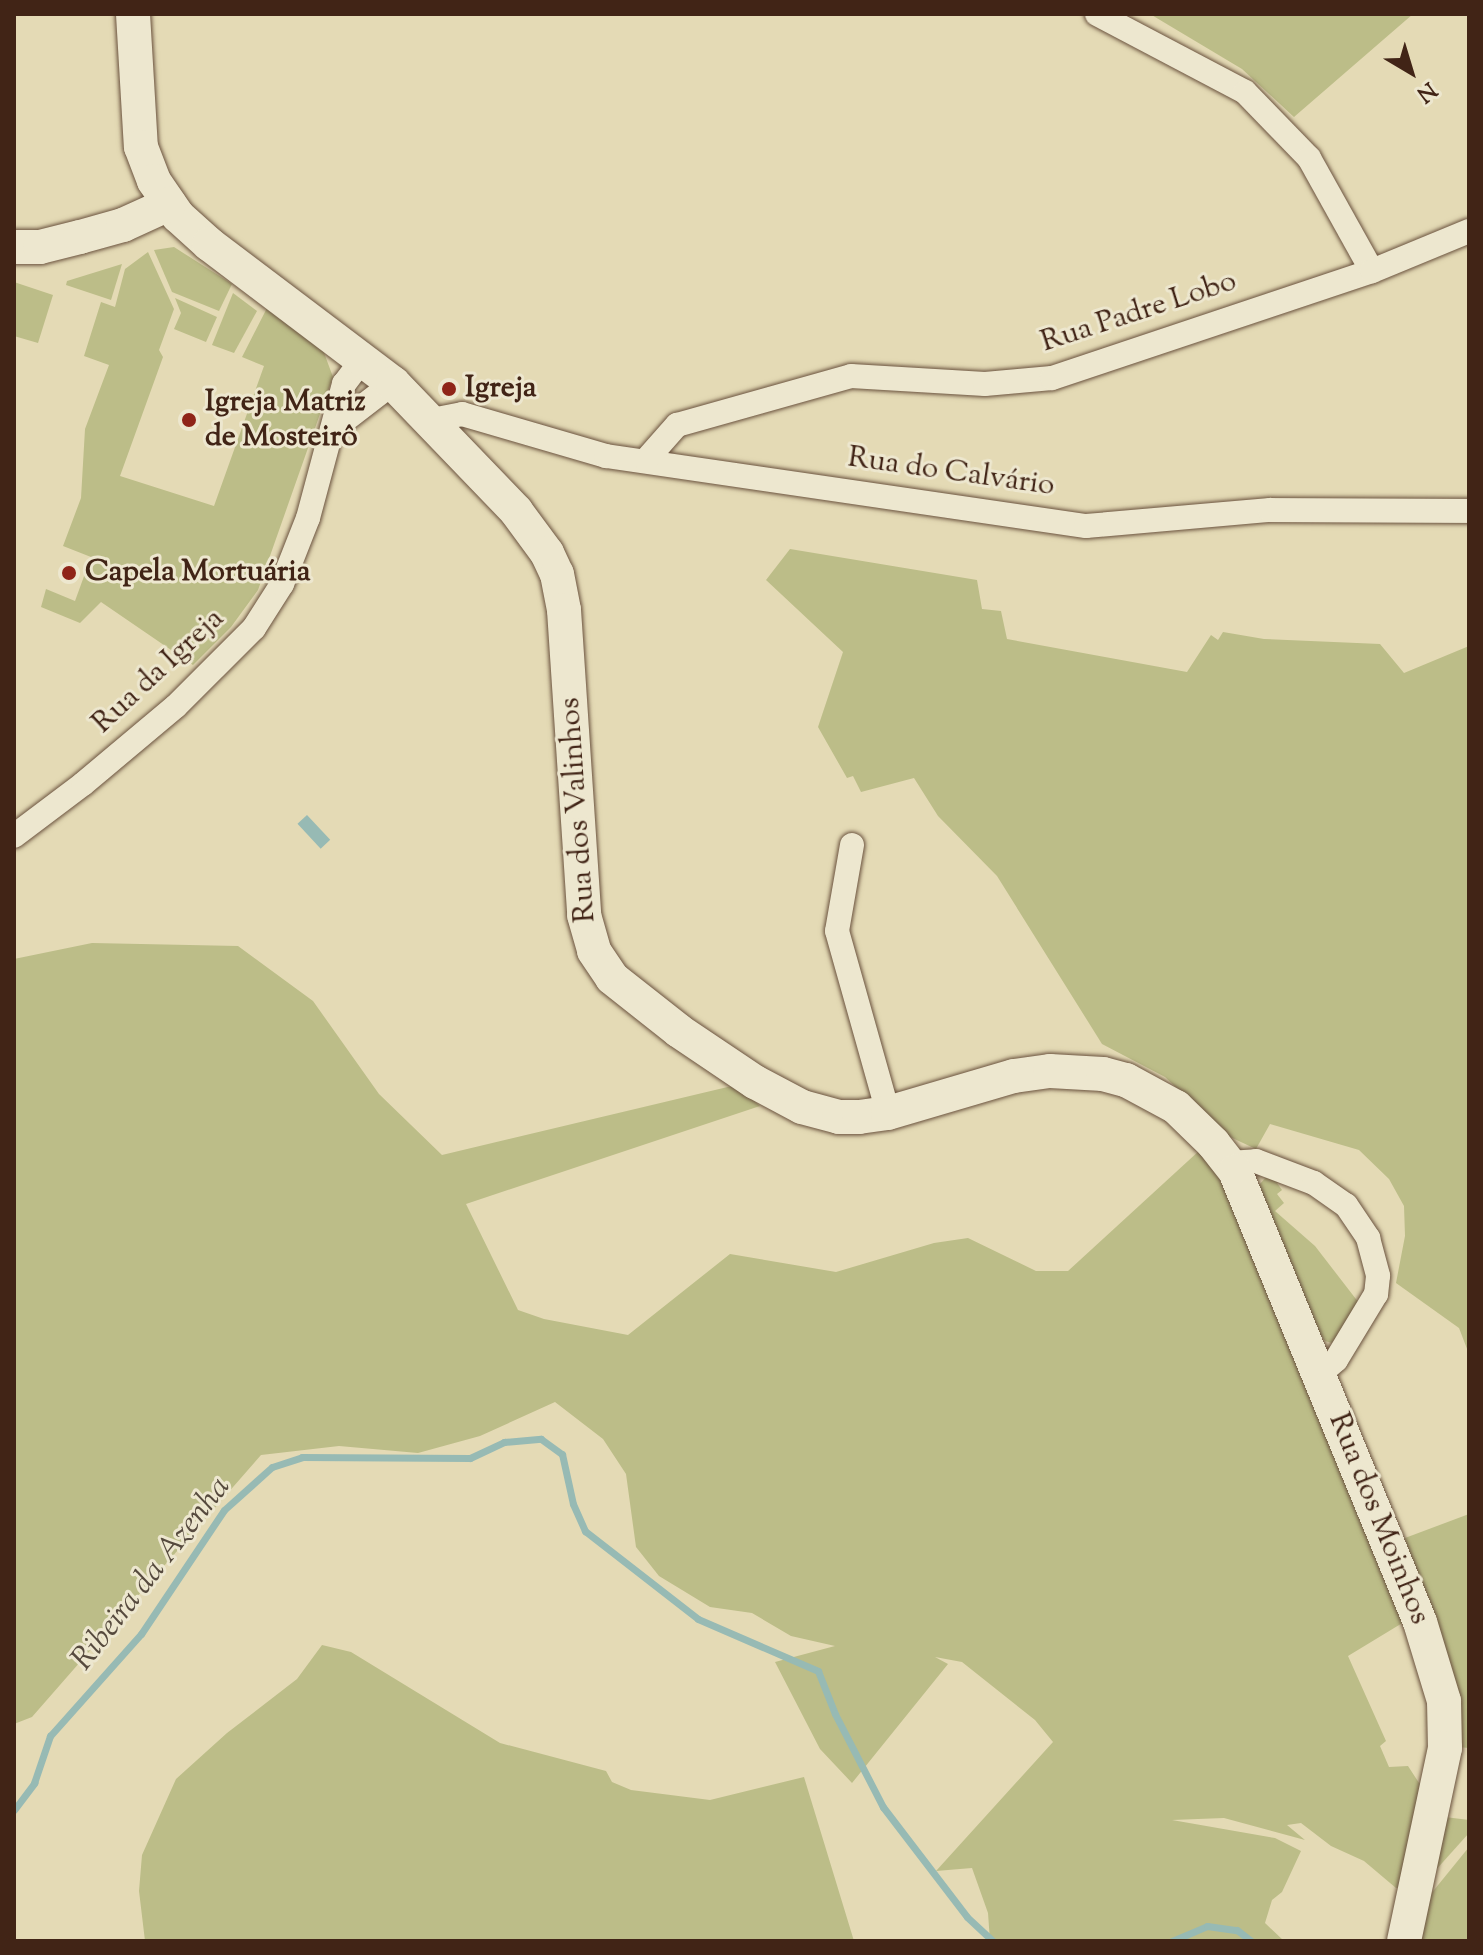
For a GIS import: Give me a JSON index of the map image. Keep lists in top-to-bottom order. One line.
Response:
{"streets":{"main road":["Rua dos Valinhos","Rua dos Moinhos"],"street":["Rua Padre Lobo","Rua do Calvário","Rua da Igreja"]},"crossings":[["Rua Padre Lobo","Rua do Calvário"],["Rua do Calvário","Rua dos Valinhos"],["Rua da Igreja","Rua dos Valinhos"],["Rua dos Valinhos","Rua dos Moinhos"]],"water":["Ribeira da Azenha"],"places":["Igreja","Igreja Matriz de Mosteirô","Capela Mortuária"],"north":"bottom right"}
